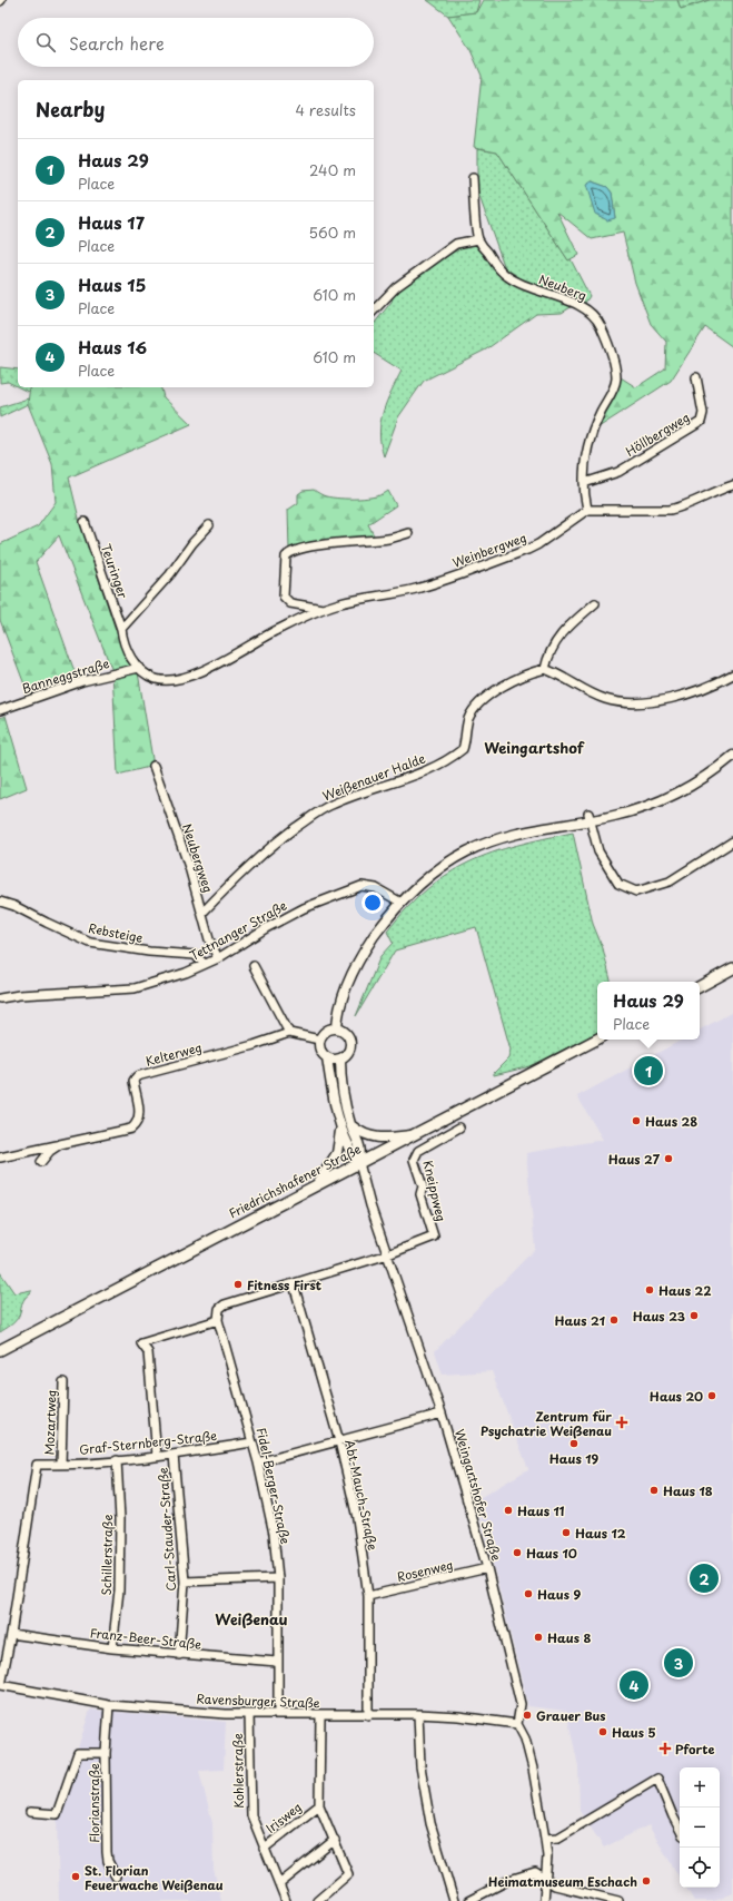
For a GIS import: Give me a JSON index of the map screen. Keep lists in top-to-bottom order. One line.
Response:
{"streets":{"main road":["Friedrichshafener Straße"],"street":["Neuberg","Höllbergweg","Weinbergweg","Teuringer","Banneggstraße","Weißenauer Halde","Neubergweg","Tettnanger Straße","Rebsteige","Kelterweg","Kneippweg","Mozartweg","Graf-Sternberg-Straße","Fidel-Berger-Straße","Abt-Mauch-Straße","Weingartshofer Straße","Carl-Stauder-Straße","Schillerstraße","Rosenweg","Franz-Beer-Straße","Ravensburger Straße","Kohlerstraße","Florianstraße","Irisweg"]},"crossings":[["Neuberg","Höllbergweg"],["Neuberg","Weinbergweg"],["Weinbergweg","Teuringer"],["Weinbergweg","Banneggstraße"],["Weißenauer Halde","Neubergweg"],["Neubergweg","Tettnanger Straße"],["Tettnanger Straße","Rebsteige"],["Friedrichshafener Straße","Weingartshofer Straße"],["Kneippweg","Weingartshofer Straße"],["Mozartweg","Graf-Sternberg-Straße"],["Graf-Sternberg-Straße","Fidel-Berger-Straße"],["Graf-Sternberg-Straße","Carl-Stauder-Straße"],["Graf-Sternberg-Straße","Schillerstraße"],["Graf-Sternberg-Straße","Franz-Beer-Straße"],["Fidel-Berger-Straße","Franz-Beer-Straße"],["Fidel-Berger-Straße","Ravensburger Straße"],["Abt-Mauch-Straße","Rosenweg"],["Abt-Mauch-Straße","Ravensburger Straße"],["Weingartshofer Straße","Rosenweg"],["Weingartshofer Straße","Ravensburger Straße"],["Carl-Stauder-Straße","Franz-Beer-Straße"],["Schillerstraße","Franz-Beer-Straße"],["Ravensburger Straße","Kohlerstraße"],["Ravensburger Straße","Florianstraße"],["Kohlerstraße","Irisweg"]],"districts":["Weingartshof","Weißenau"],"places":{"other":["Haus 28","Haus 27","Fitness First","Haus 22","Haus 23","Haus 21","Haus 20","Haus 19","Haus 18","Haus 11","Haus 12","Haus 10","Haus 9","Haus 8","Grauer Bus","Haus 5","St. Florian Feuerwache Weißenau","Heimatmuseum Eschach"],"health":["Zentrum für Psychatrie Weißenau","Pforte"]},"page":{"search":"Search here","heading":["Nearby","4 results"],"list":[{"mark":"1","name":"Haus 29","note":"Place","value":"240 m"},{"mark":"2","name":"Haus 17","note":"Place","value":"560 m"},{"mark":"3","name":"Haus 15","note":"Place","value":"610 m"},{"mark":"4","name":"Haus 16","note":"Place","value":"610 m"}],"popup":["Haus 29","Place"],"pins":["1","2","3","4"],"map_buttons":["+","−"]}}
